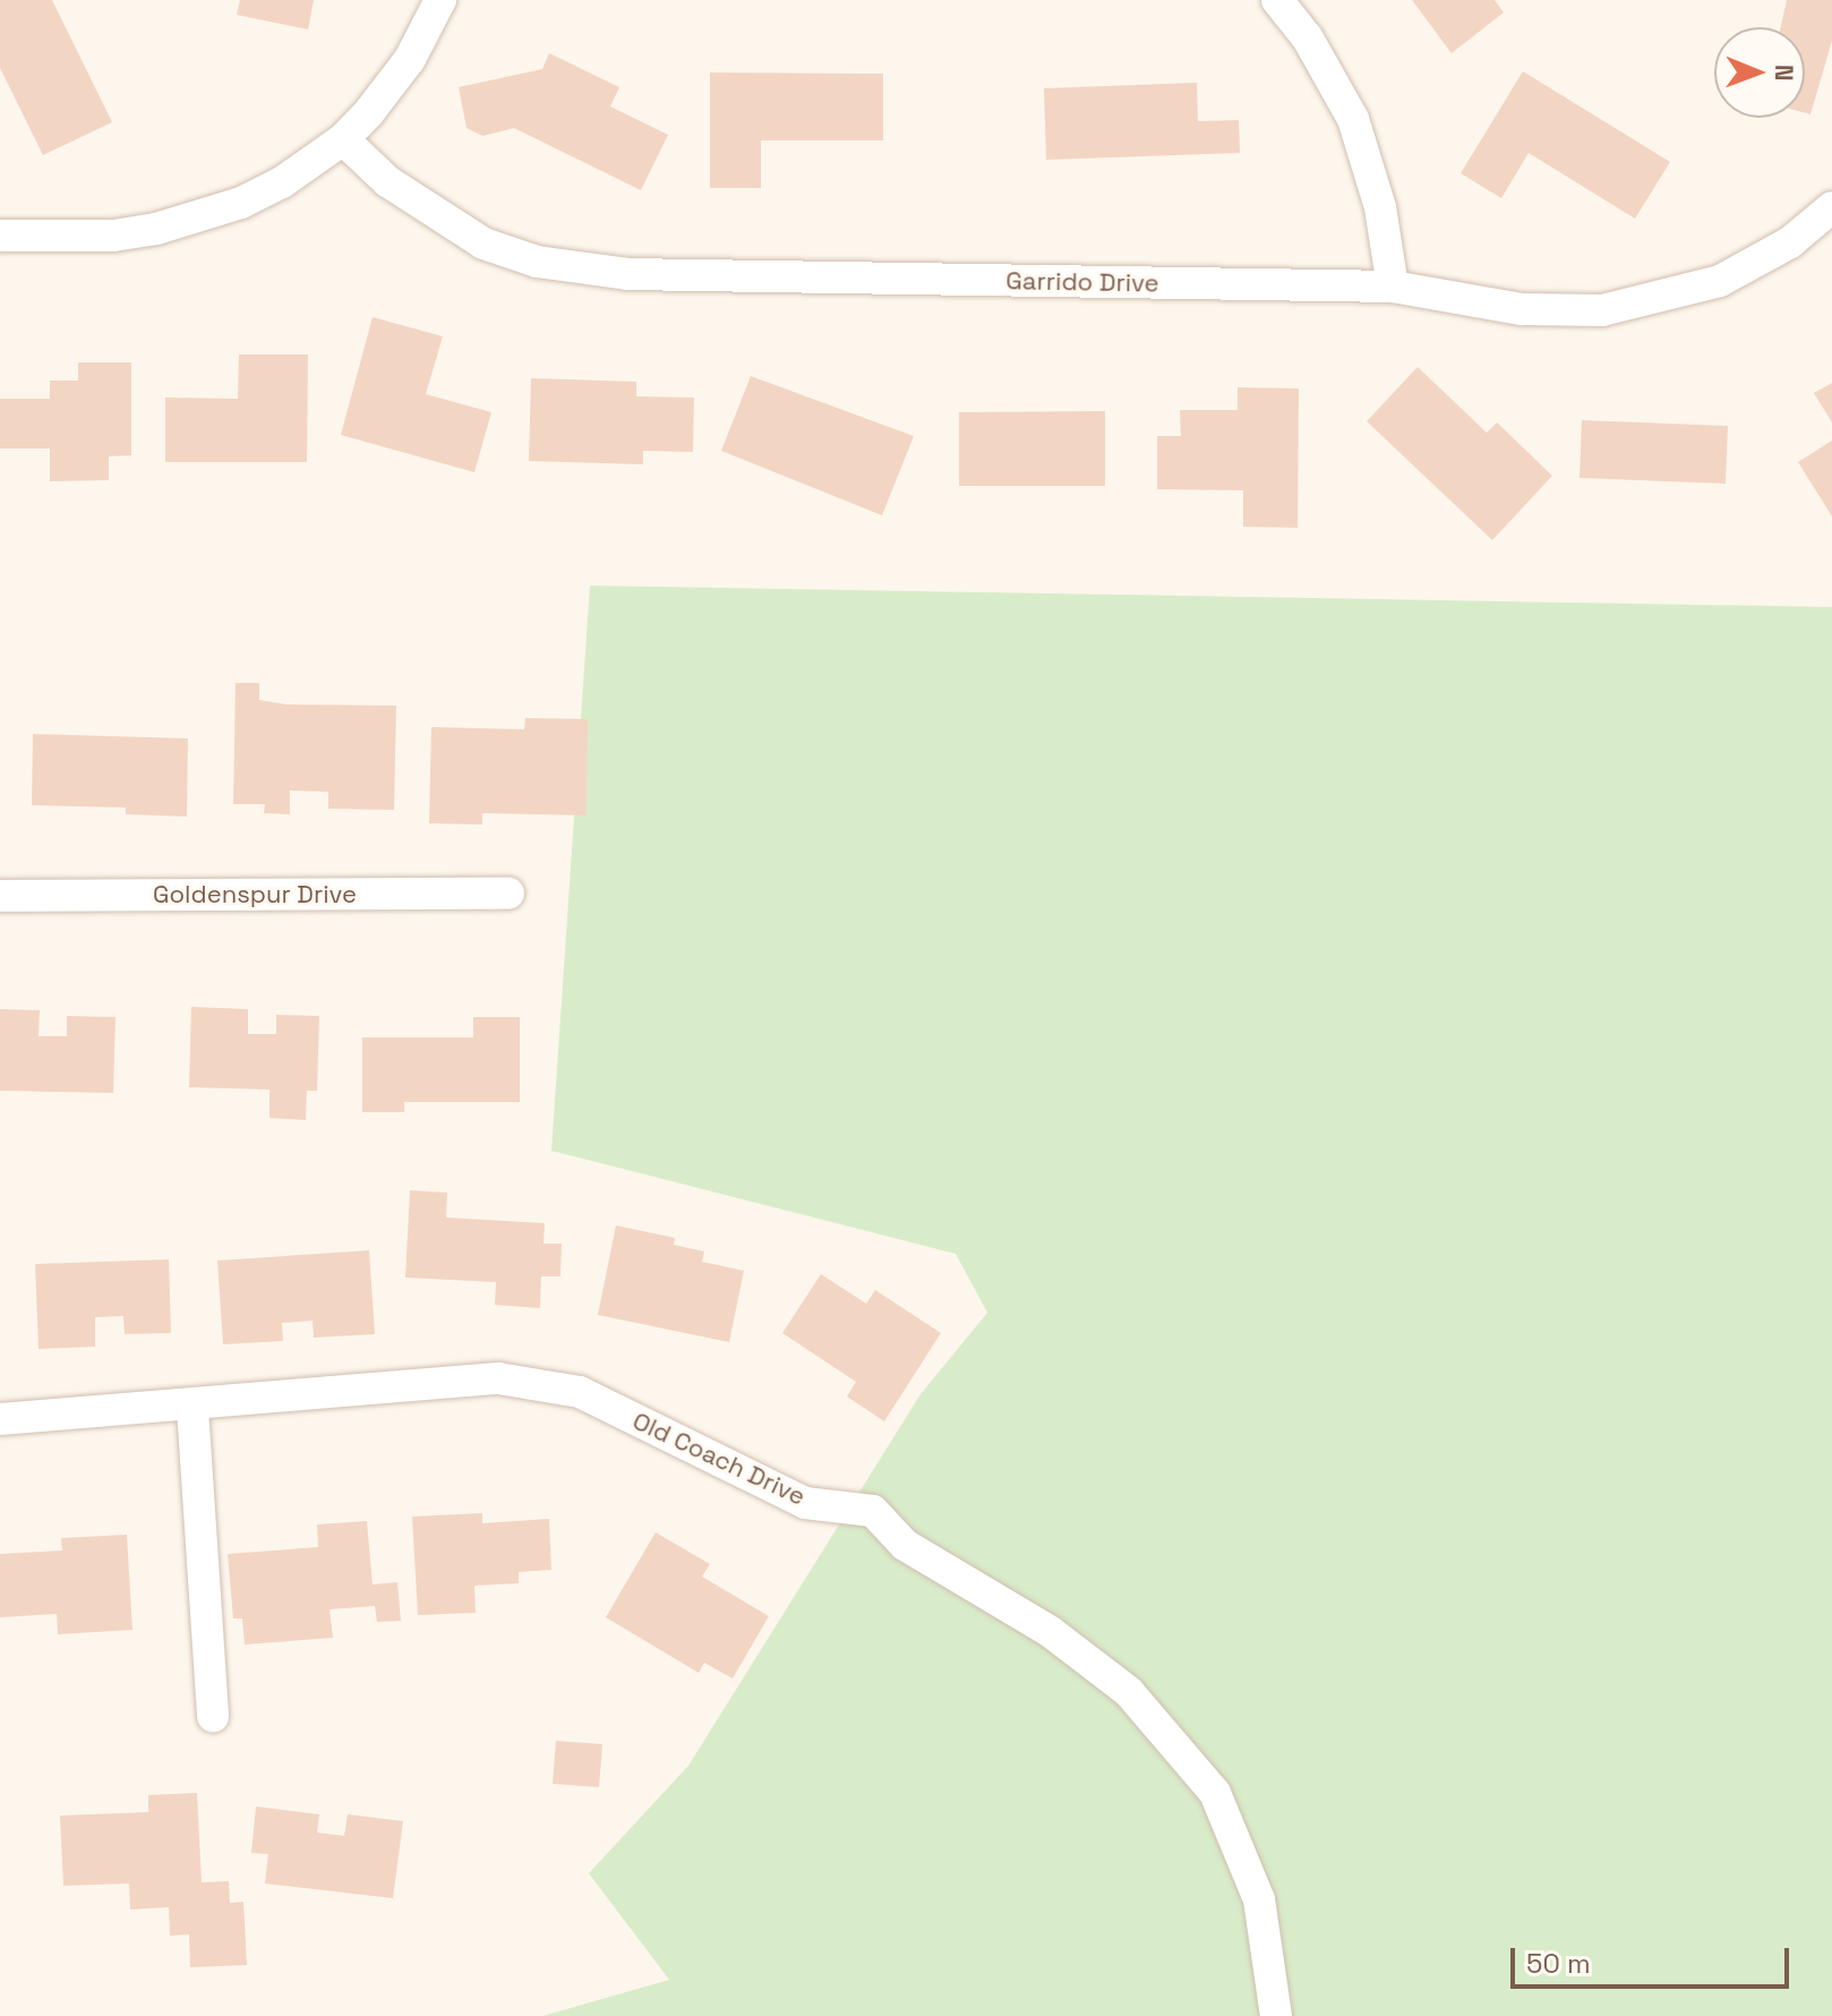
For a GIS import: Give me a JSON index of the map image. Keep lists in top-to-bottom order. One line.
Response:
{"streets":{"street":["Garrido Drive","Goldenspur Drive","Old Coach Drive"]},"scale_bar":"50 m","north":"right"}
